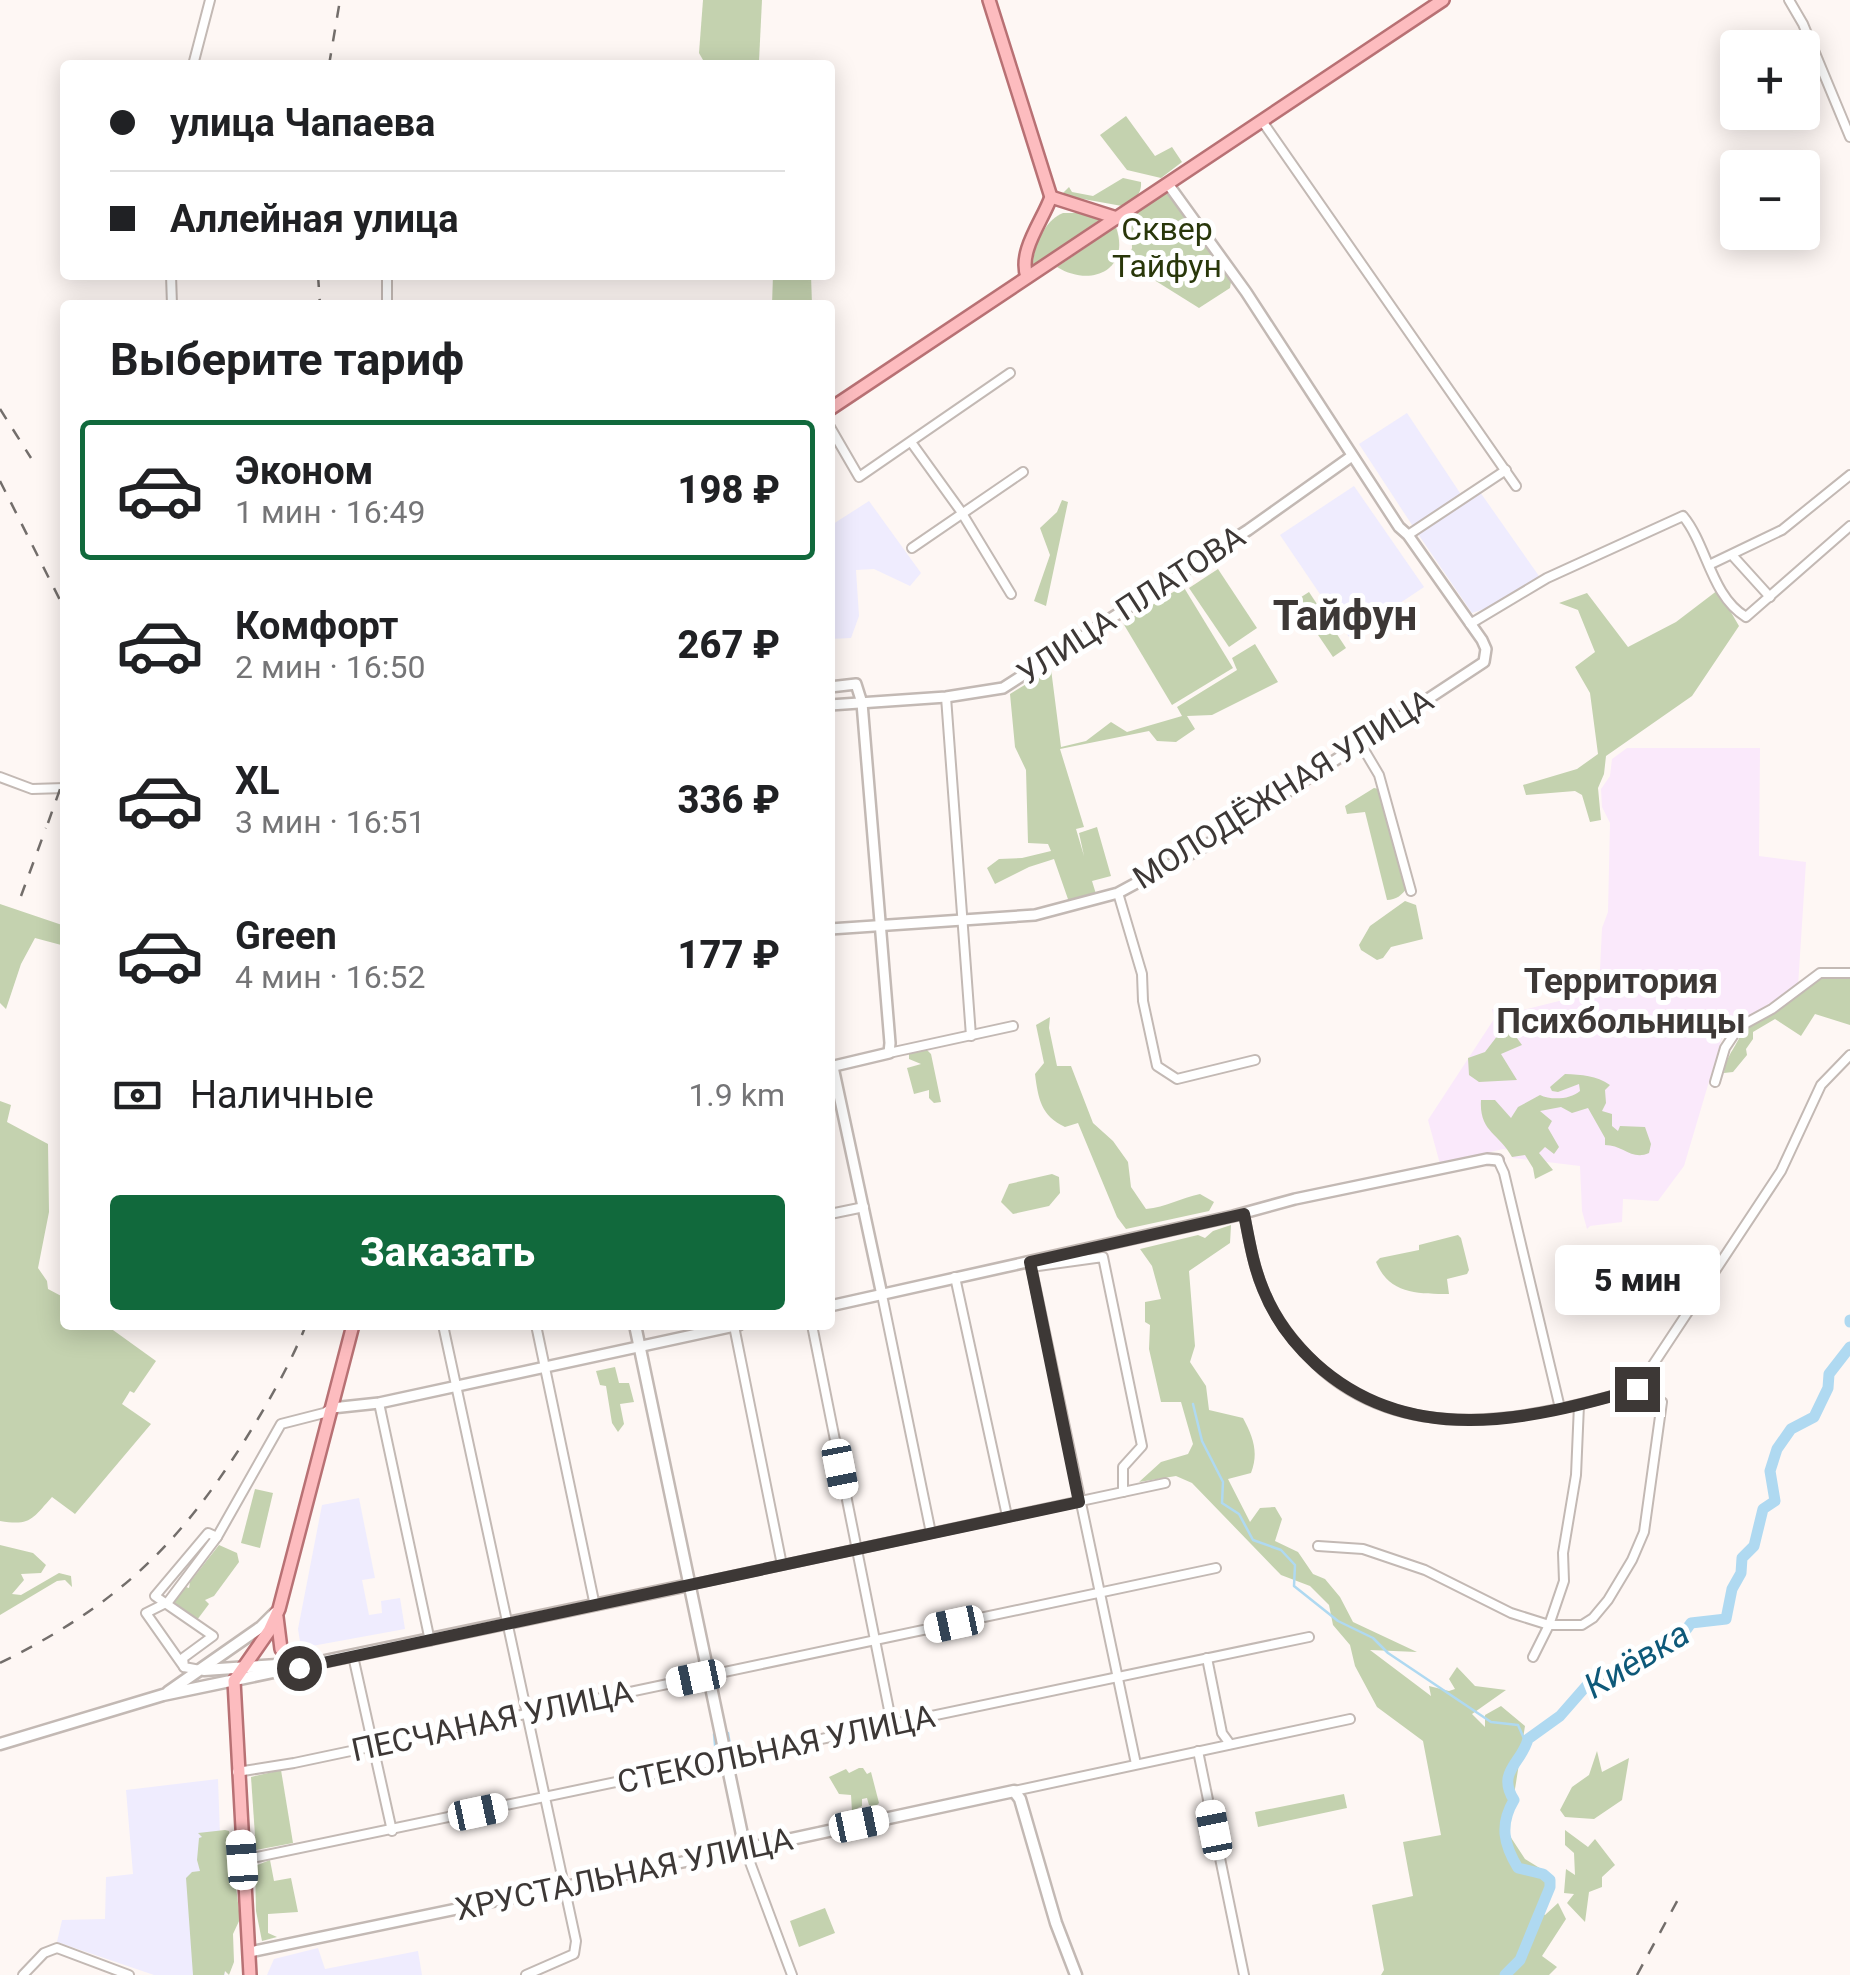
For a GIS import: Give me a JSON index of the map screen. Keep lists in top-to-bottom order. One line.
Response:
{"streets":{"main road":["ХРУСТАЛЬНАЯ УЛИЦА"],"street":["УЛИЦА ПЛАТОВА","МОЛОДЁЖНАЯ УЛИЦА","ПЕСЧАНАЯ УЛИЦА","СТЕКОЛЬНАЯ УЛИЦА"]},"districts":["Тайфун","Территория Психбольницы"],"water":["Киёвка"],"parks":["Сквер Тайфун"],"page":{"map_buttons":["+","−"],"banner":["улица Чапаева","Аллейная улица"],"heading":"Выберите тариф","list":[{"name":"Эконом","note":"1 мин · 16:49","value":"198 ₽"},{"name":"Комфорт","note":"2 мин · 16:50","value":"267 ₽"},{"name":"XL","note":"3 мин · 16:51","value":"336 ₽"},{"name":"Green","note":"4 мин · 16:52","value":"177 ₽"}],"pay":["Наличные","1.9 km"],"buttons":"Заказать","bubble":"5 мин"}}
